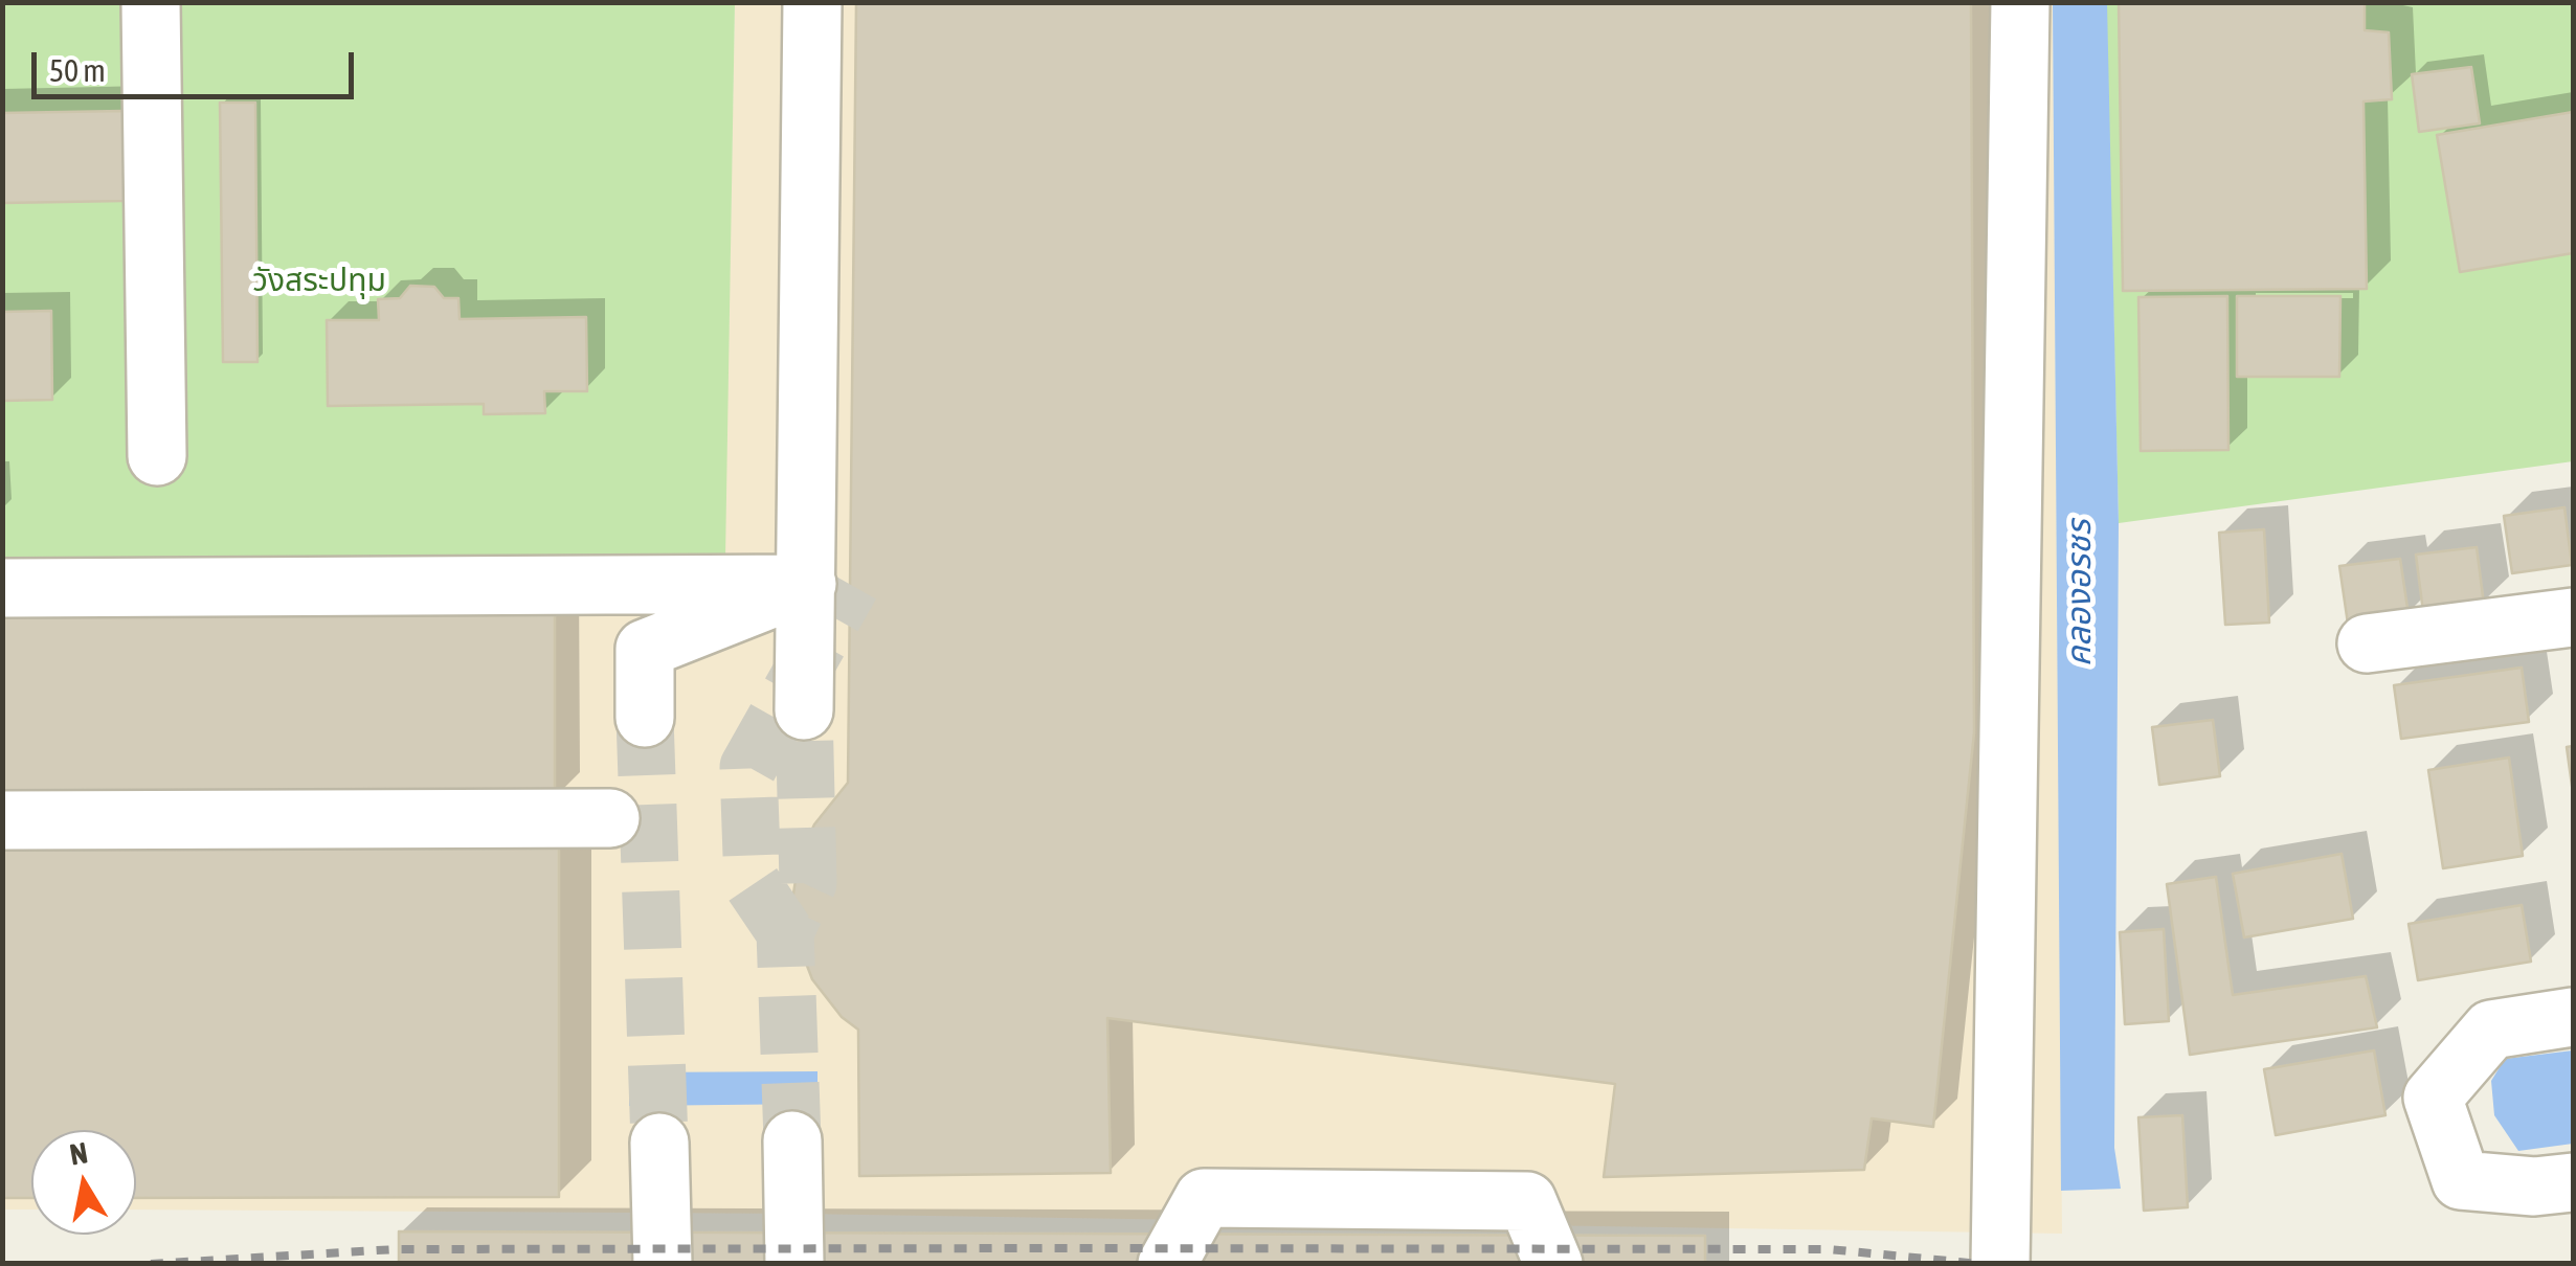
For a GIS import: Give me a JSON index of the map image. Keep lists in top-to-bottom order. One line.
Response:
{"water":["คลองอรชร"],"parks":["วังสระปทุม"],"scale_bar":"50 m","north":"top"}
